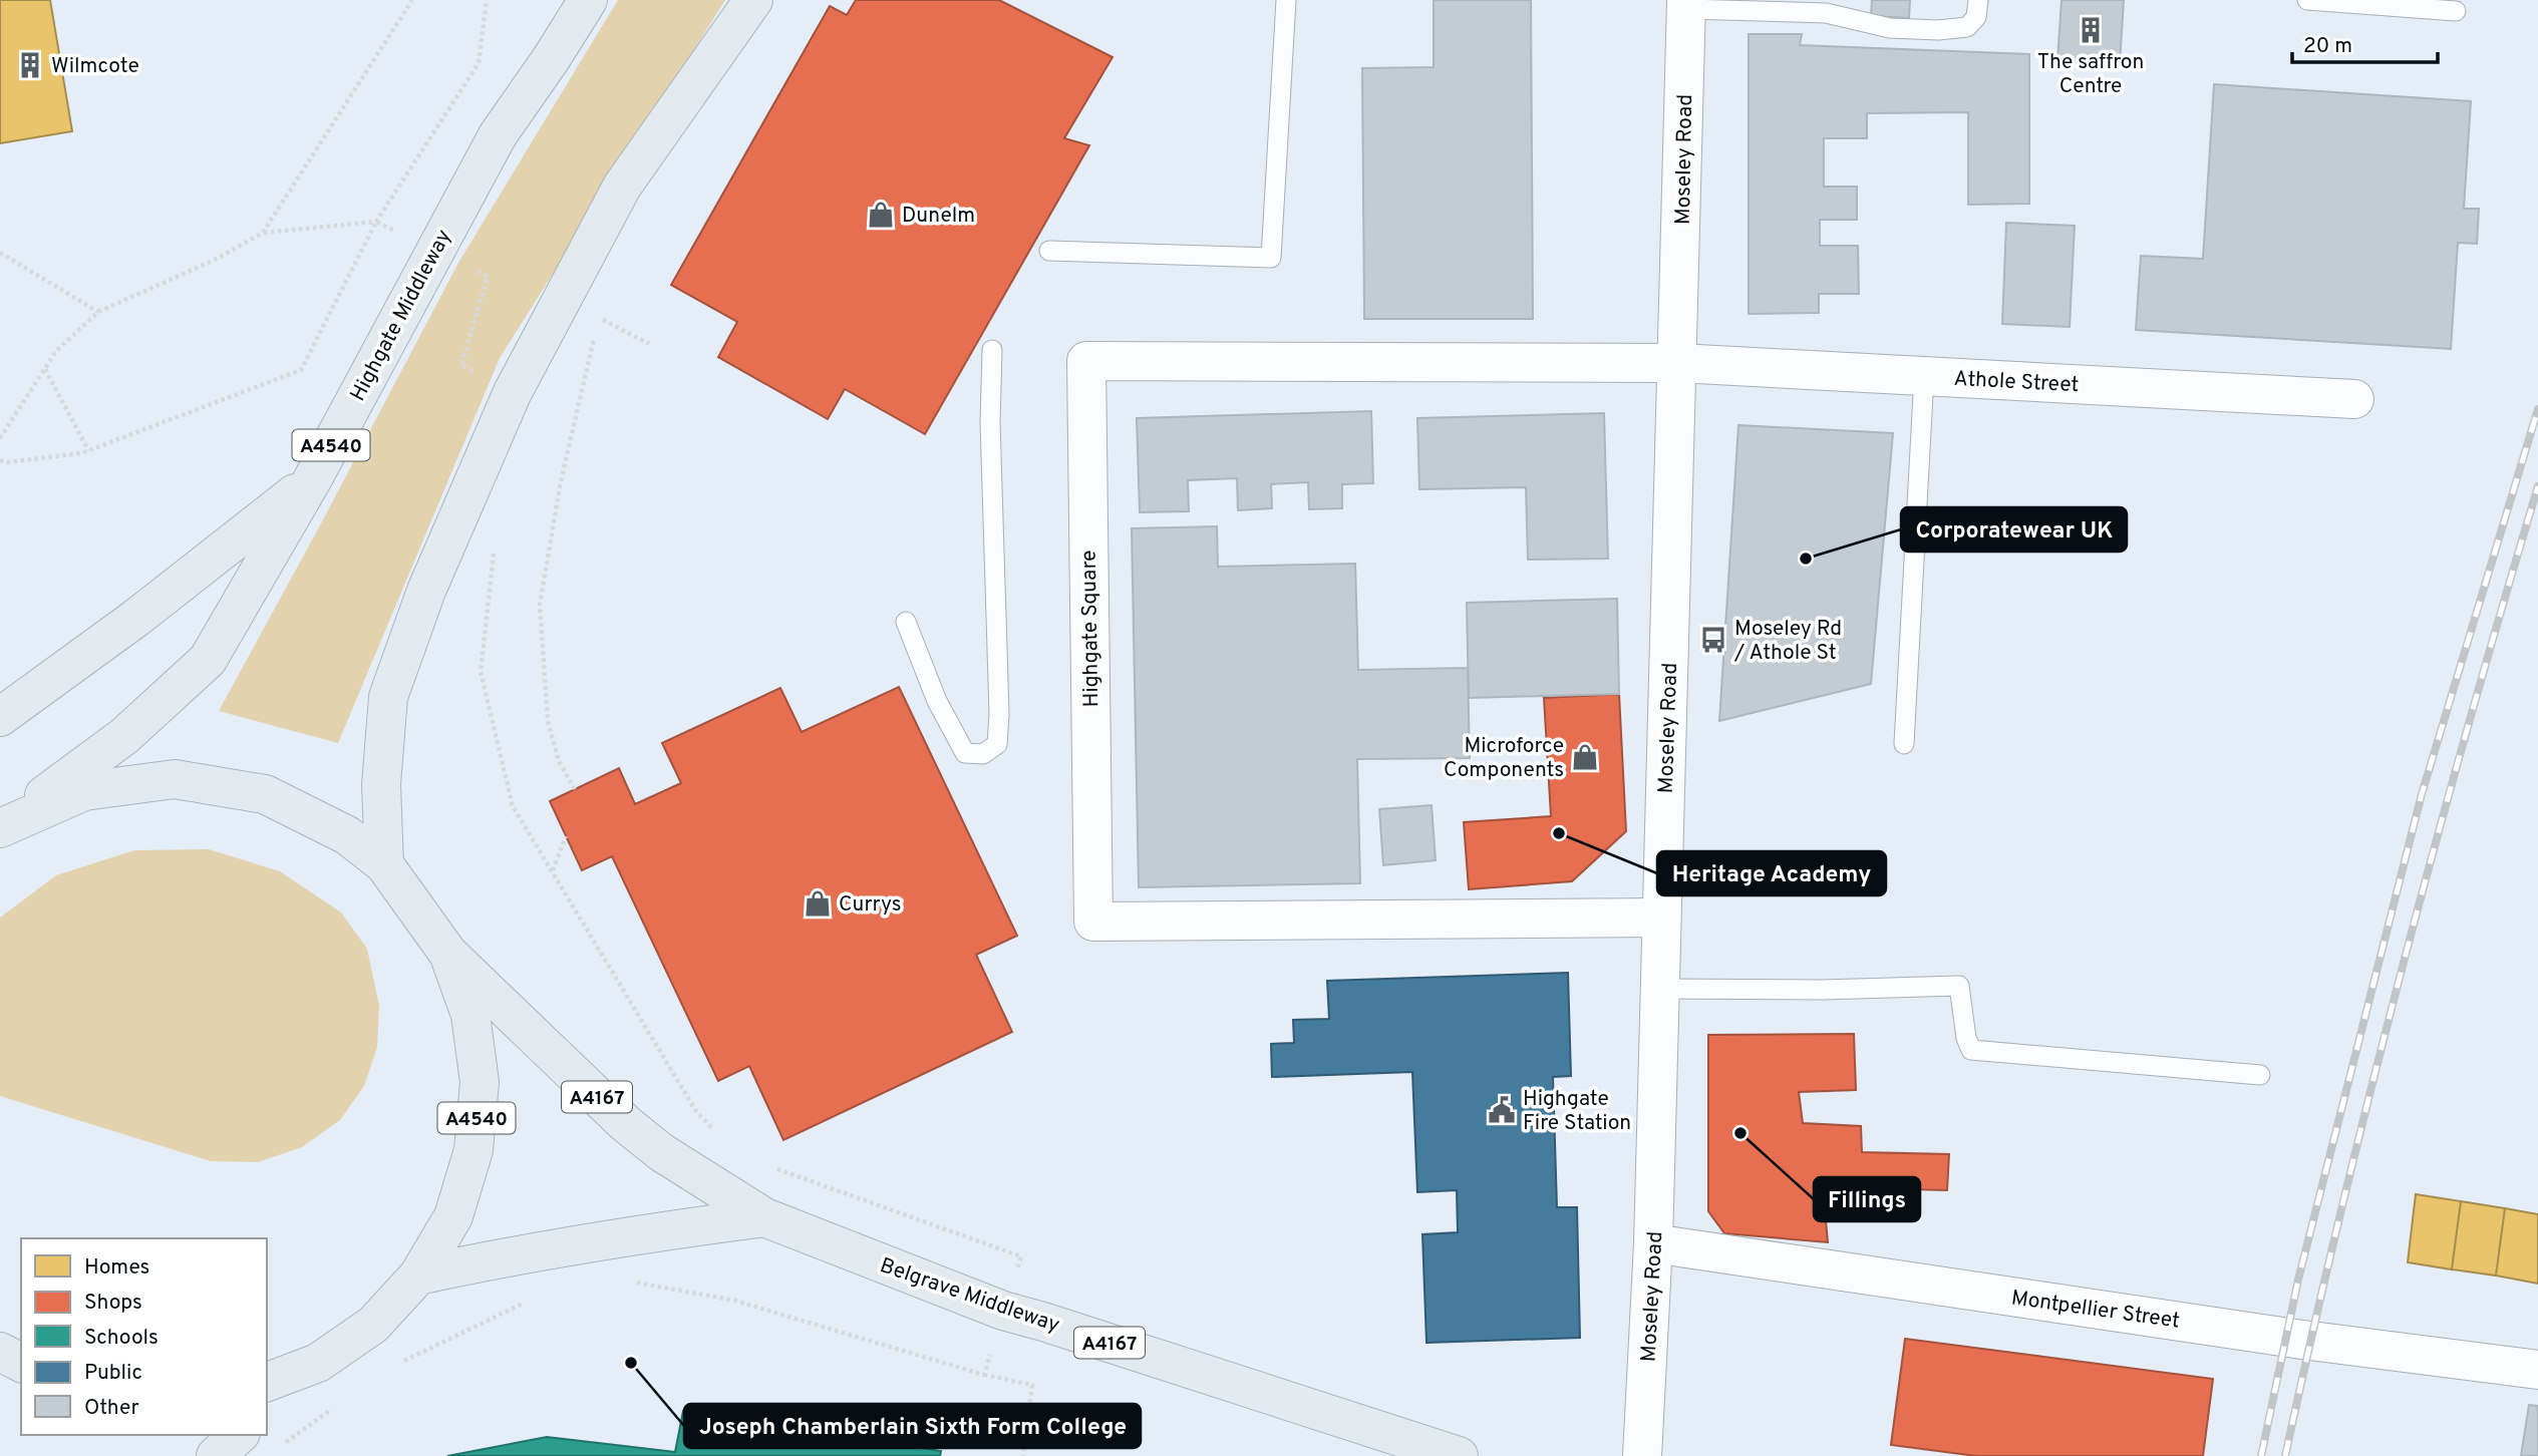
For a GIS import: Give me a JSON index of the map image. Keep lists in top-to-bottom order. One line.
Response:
{"streets":{"highway":["Highgate Middleway","A4540","A4167","Belgrave Middleway"],"street":["Moseley Road","Athole Street","Highgate Square","Montpellier Street"]},"crossings":[["Moseley Road","Athole Street"],["Moseley Road","Highgate Square"],["Moseley Road","Montpellier Street"],["Highgate Middleway","A4540"],["Athole Street","Highgate Square"],["A4540","Belgrave Middleway"]],"places":{"building":["The saffron Centre","Wilmcote"],"shop":["Dunelm","Microforce Components","Currys"],"other":["Corporatewear UK","Heritage Academy","Fillings","Joseph Chamberlain Sixth Form College"],"bus stop":["Moseley Rd / Athole St"],"public building":["Highgate Fire Station"]},"legend":["Homes","Shops","Schools","Public","Other"],"scale_bar":"20 m"}
